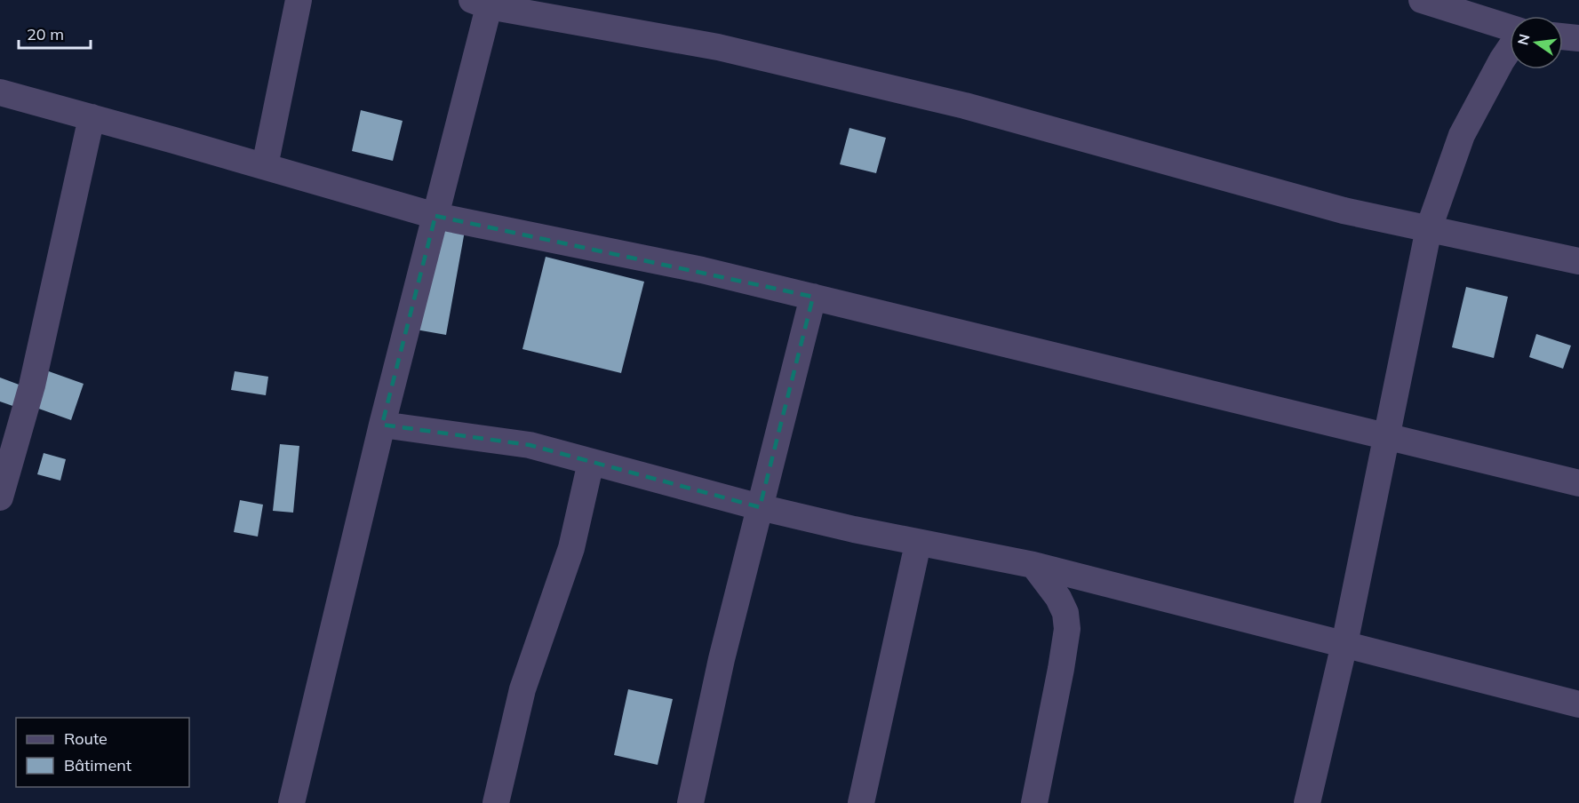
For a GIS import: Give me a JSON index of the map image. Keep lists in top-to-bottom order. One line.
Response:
{"legend":["Route","Bâtiment"],"scale_bar":"20 m","north":"left"}
